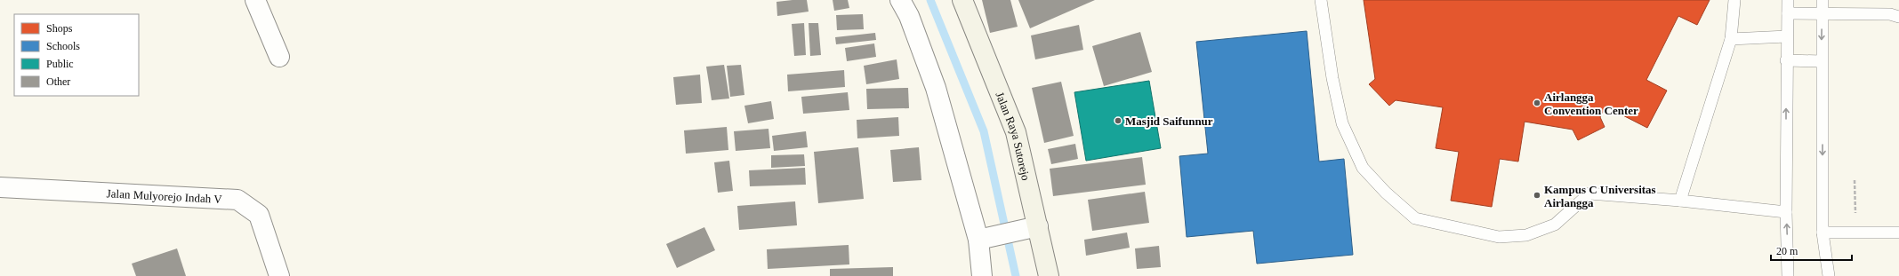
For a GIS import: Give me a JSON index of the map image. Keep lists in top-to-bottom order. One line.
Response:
{"streets":{"main road":["Jalan Raya Sutorejo"],"street":["Jalan Mulyorejo Indah V"]},"places":["Airlangga Convention Center","Masjid Saifunnur","Kampus C Universitas Airlangga"],"legend":["Shops","Schools","Public","Other"],"scale_bar":"20 m"}
